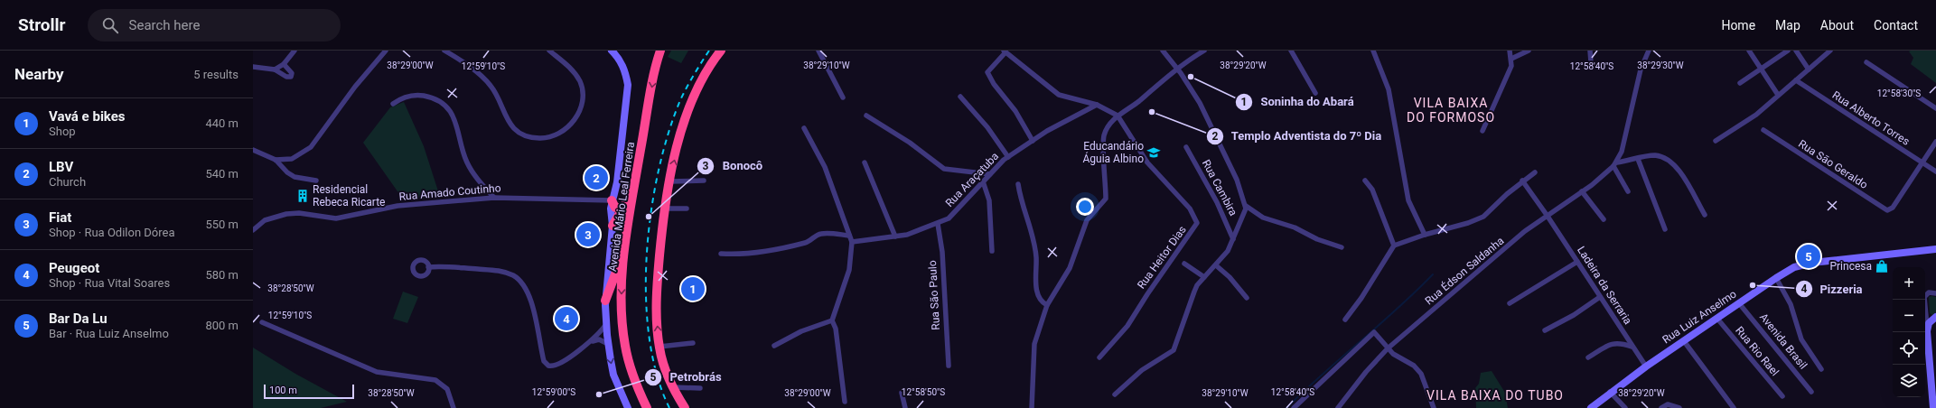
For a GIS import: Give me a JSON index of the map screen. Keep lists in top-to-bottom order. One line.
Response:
{"streets":{"highway":["Avenida Mário Leal Ferreira"],"street":["Rua Alberto Torres","Rua Sāo Geraldo","Rua Araçatuba","Rua Cambira","Rua Amado Coutinho","Rua Heitor Dias","Rua Édson Saldanha","Ladeira da Serraria","Rua São Paulo","Rua Luiz Anselmo","Avenida Brasil","Rua Rio Rael"]},"crossings":[["Rua Alberto Torres","Rua Sāo Geraldo"],["Rua Araçatuba","Rua São Paulo"],["Rua Édson Saldanha","Ladeira da Serraria"],["Ladeira da Serraria","Rua Luiz Anselmo"],["Rua Luiz Anselmo","Avenida Brasil"],["Rua Luiz Anselmo","Rua Rio Rael"]],"districts":["VILA BAIXA DO FORMOSO","VILA BAIXA DO TUBO"],"places":{"other":["Soninha do Abará","Templo Adventista do 7º Dia","Bonocô","Pizzeria","Petrobrás"],"school or university":["Educandário Águia Albino"],"building":["Residencial Rebeca Ricarte"],"shop":["Princesa"]},"scale_bar":"100 m","page":{"header":"Strollr","search":"Search here","nav":["Home","Map","About","Contact"],"heading":["Nearby","5 results"],"list":[{"mark":"1","name":"Vavá e bikes","note":"Shop","value":"440 m"},{"mark":"2","name":"LBV","note":"Church","value":"540 m"},{"mark":"3","name":"Fiat","note":"Shop · Rua Odilon Dórea","value":"550 m"},{"mark":"4","name":"Peugeot","note":"Shop · Rua Vital Soares","value":"580 m"},{"mark":"5","name":"Bar Da Lu","note":"Bar · Rua Luiz Anselmo","value":"800 m"}],"pins":["2","3","5","1","4"],"map_buttons":["+","−"],"scale":"100 m"},"coordinates":["38°29'00\"W","38°29'10\"W","38°29'20\"W","38°29'30\"W","12°59'10\"S","12°58'40\"S","12°58'30\"S","38°28'50\"W","12°59'00\"S","12°58'50\"S"]}
